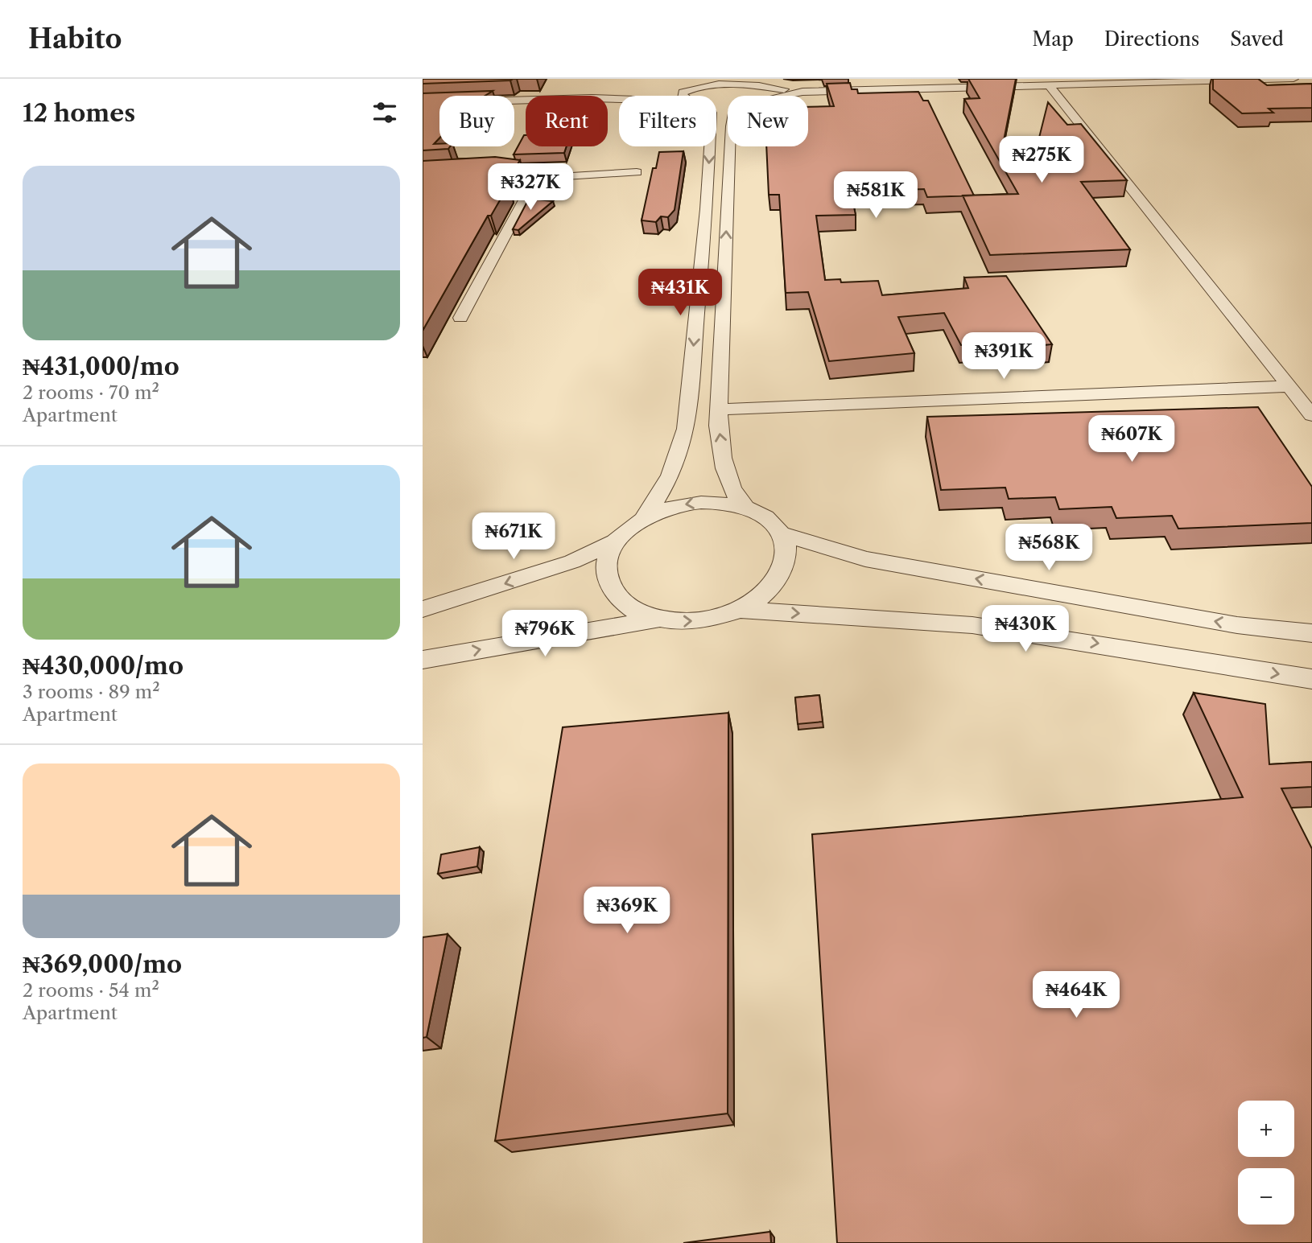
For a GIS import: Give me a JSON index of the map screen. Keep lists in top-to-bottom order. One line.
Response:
{"page":{"header":"Habito","nav":["Map","Directions","Saved"],"heading":"12 homes","chip":["Buy","Rent","Filters","New"],"price":["₦275K","₦327K","₦581K","₦431K","₦391K","₦607K","₦671K","₦568K","₦430K","₦796K","₦369K","₦464K"],"list":[{"name":"₦431,000/mo","note":"2 rooms · 70 m² · Apartment"},{"name":"₦430,000/mo","note":"3 rooms · 89 m² · Apartment"},{"name":"₦369,000/mo","note":"2 rooms · 54 m² · Apartment"}],"map_buttons":["+","−"]}}
